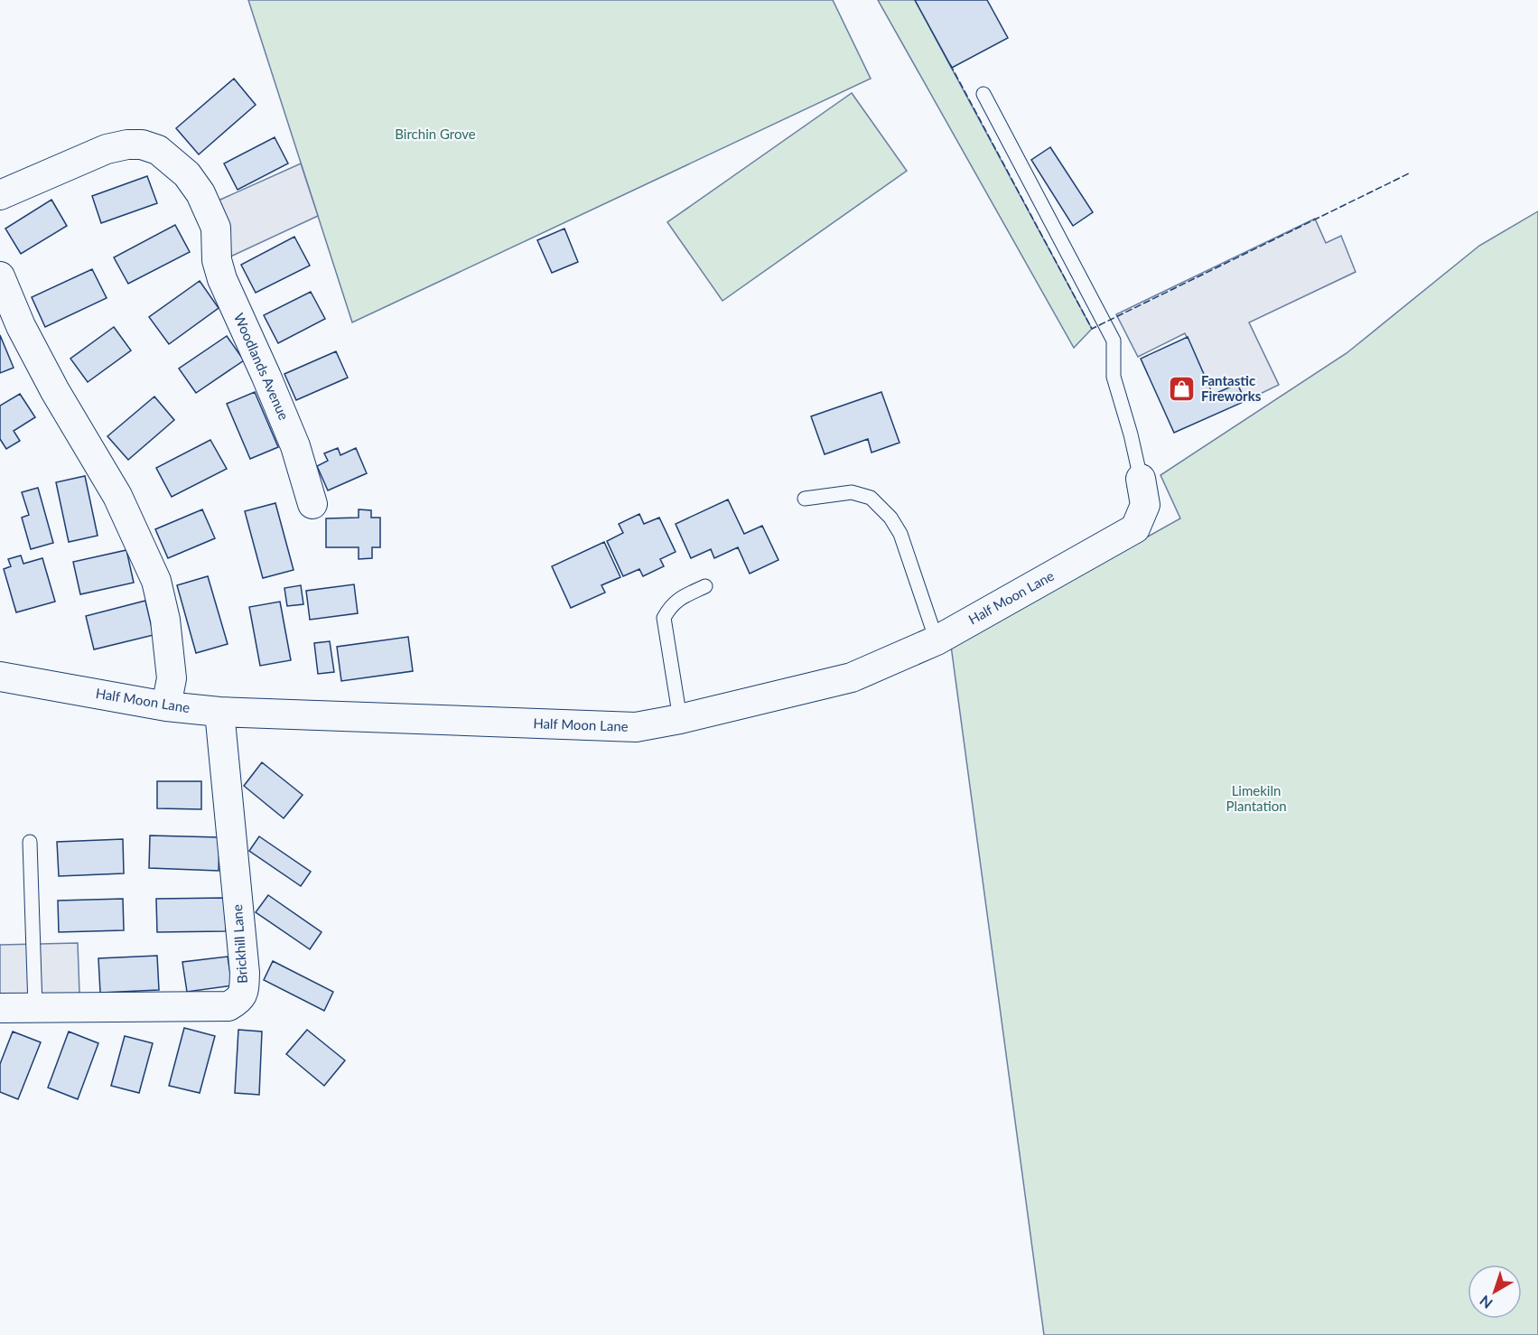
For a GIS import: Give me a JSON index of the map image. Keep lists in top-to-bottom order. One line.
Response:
{"streets":{"street":["Woodlands Avenue","Half Moon Lane","Brickhill Lane"]},"crossings":[["Half Moon Lane","Brickhill Lane"]],"parks":["Birchin Grove","Limekiln Plantation"],"places":{"shop":["Fantastic Fireworks"]},"north":"bottom left"}
